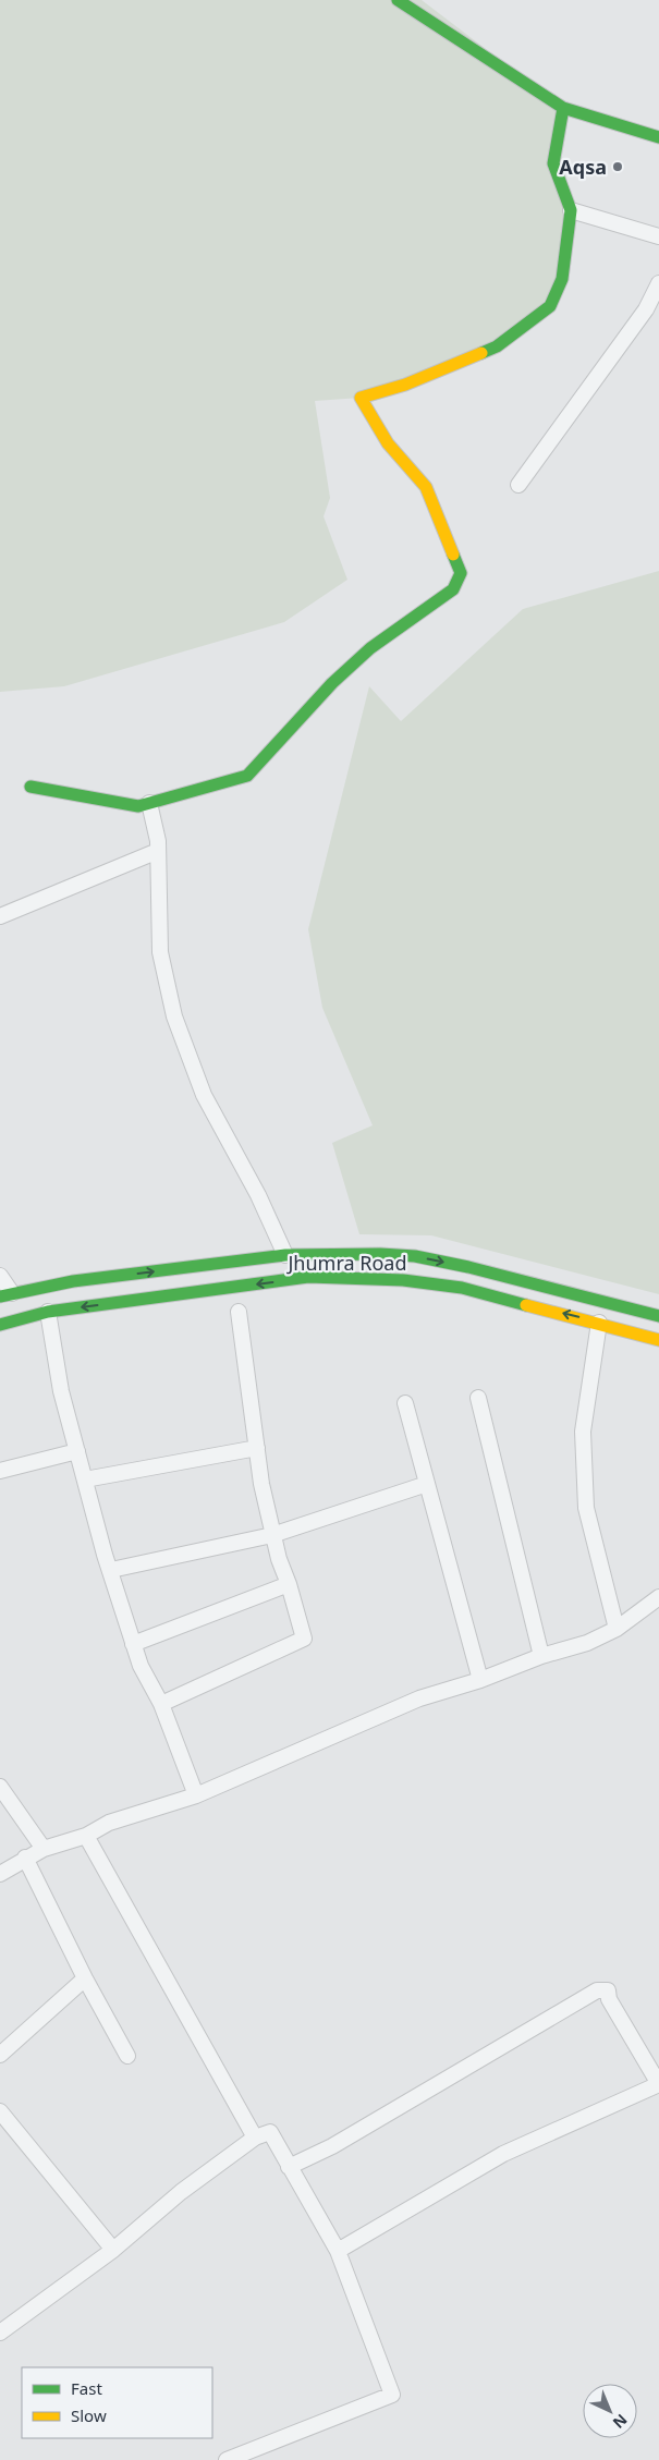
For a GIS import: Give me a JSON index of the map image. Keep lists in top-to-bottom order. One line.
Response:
{"streets":{"street":["Jhumra Road"]},"places":["Aqsa"],"legend":["Fast","Slow"],"north":"bottom right"}
